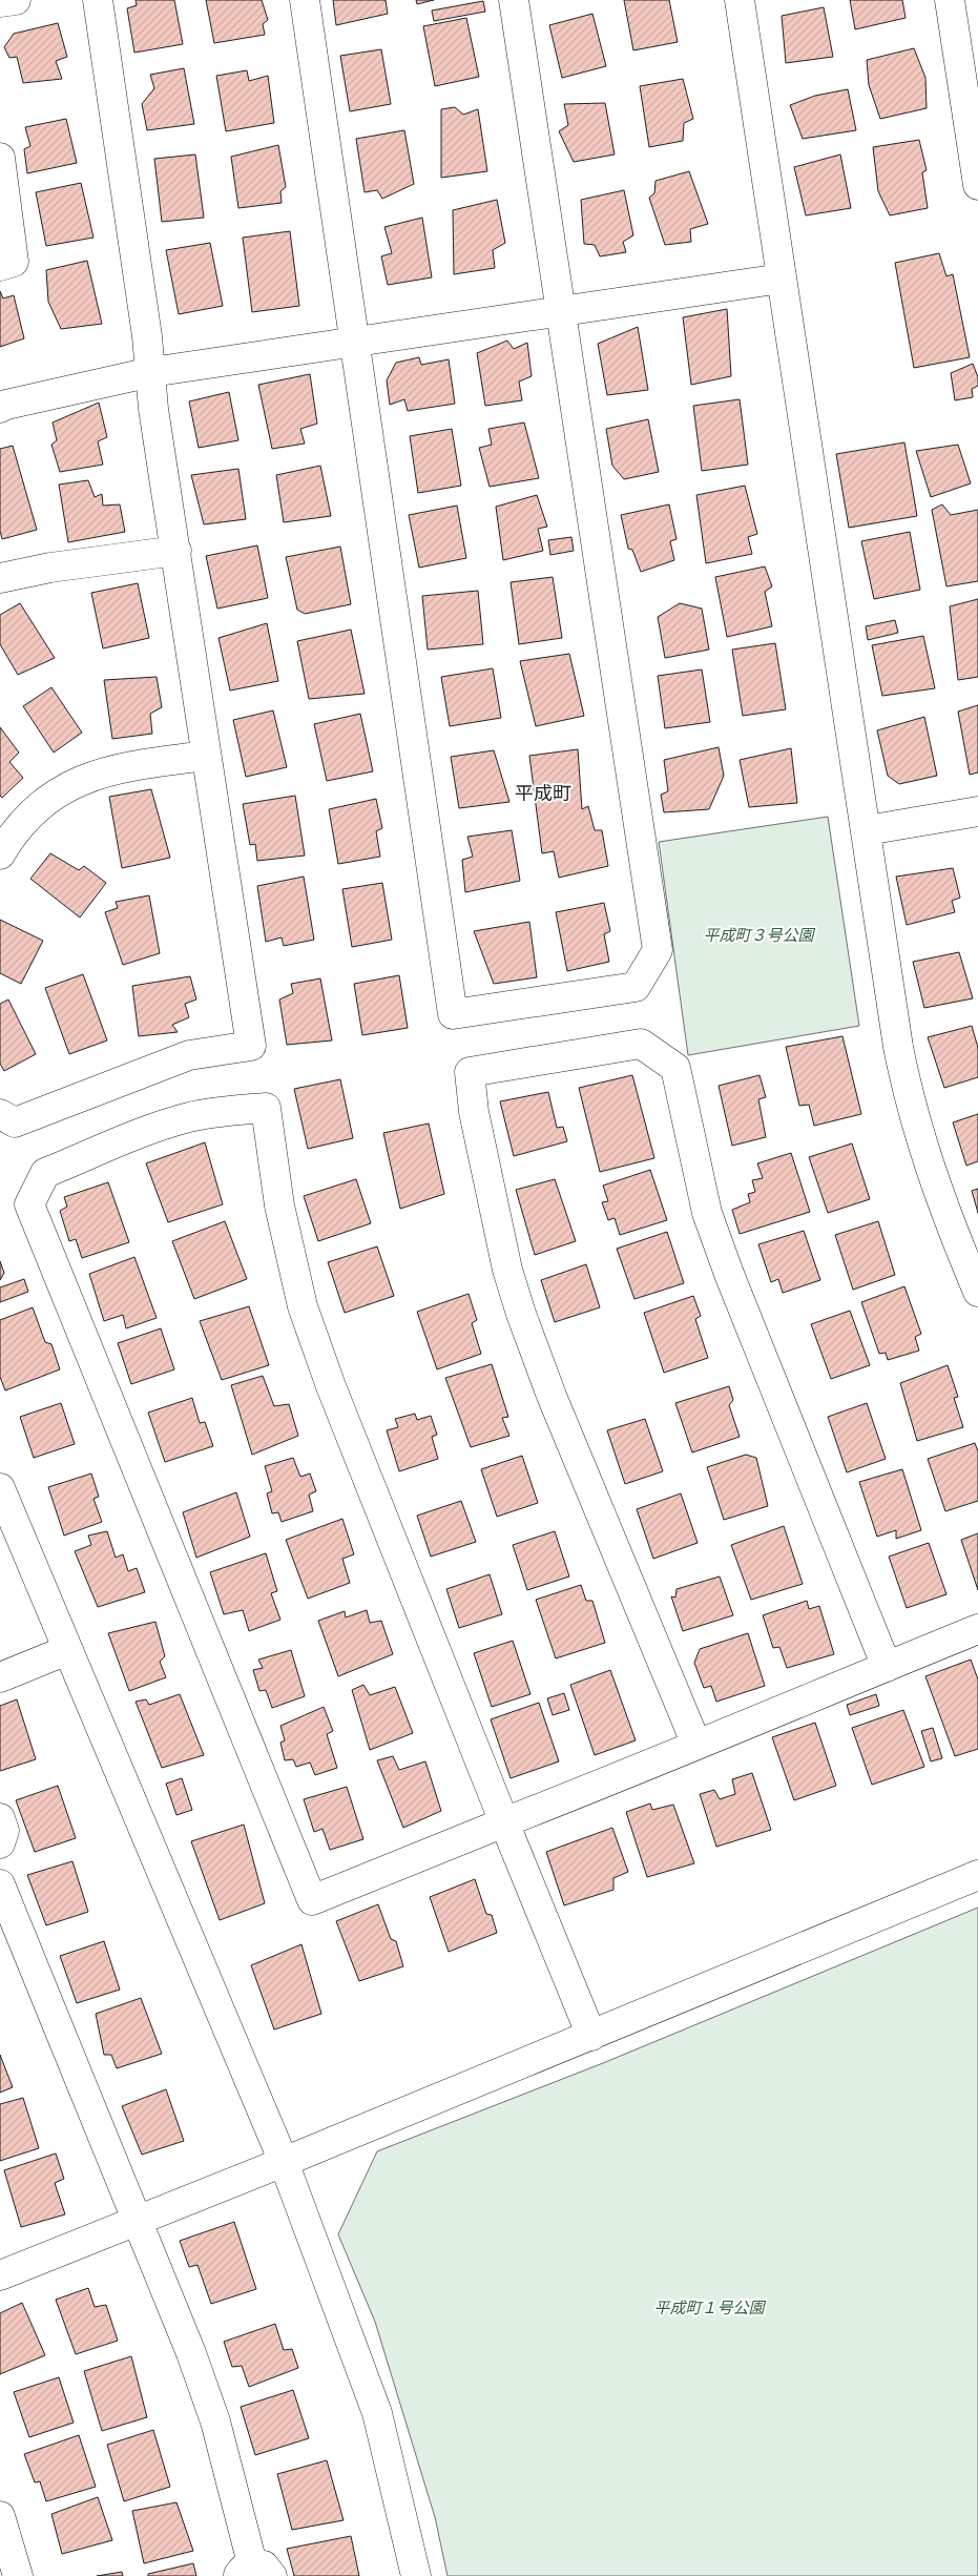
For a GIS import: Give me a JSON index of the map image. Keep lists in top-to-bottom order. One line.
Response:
{"districts":["平成町"],"parks":["平成町３号公園","平成町１号公園"]}
